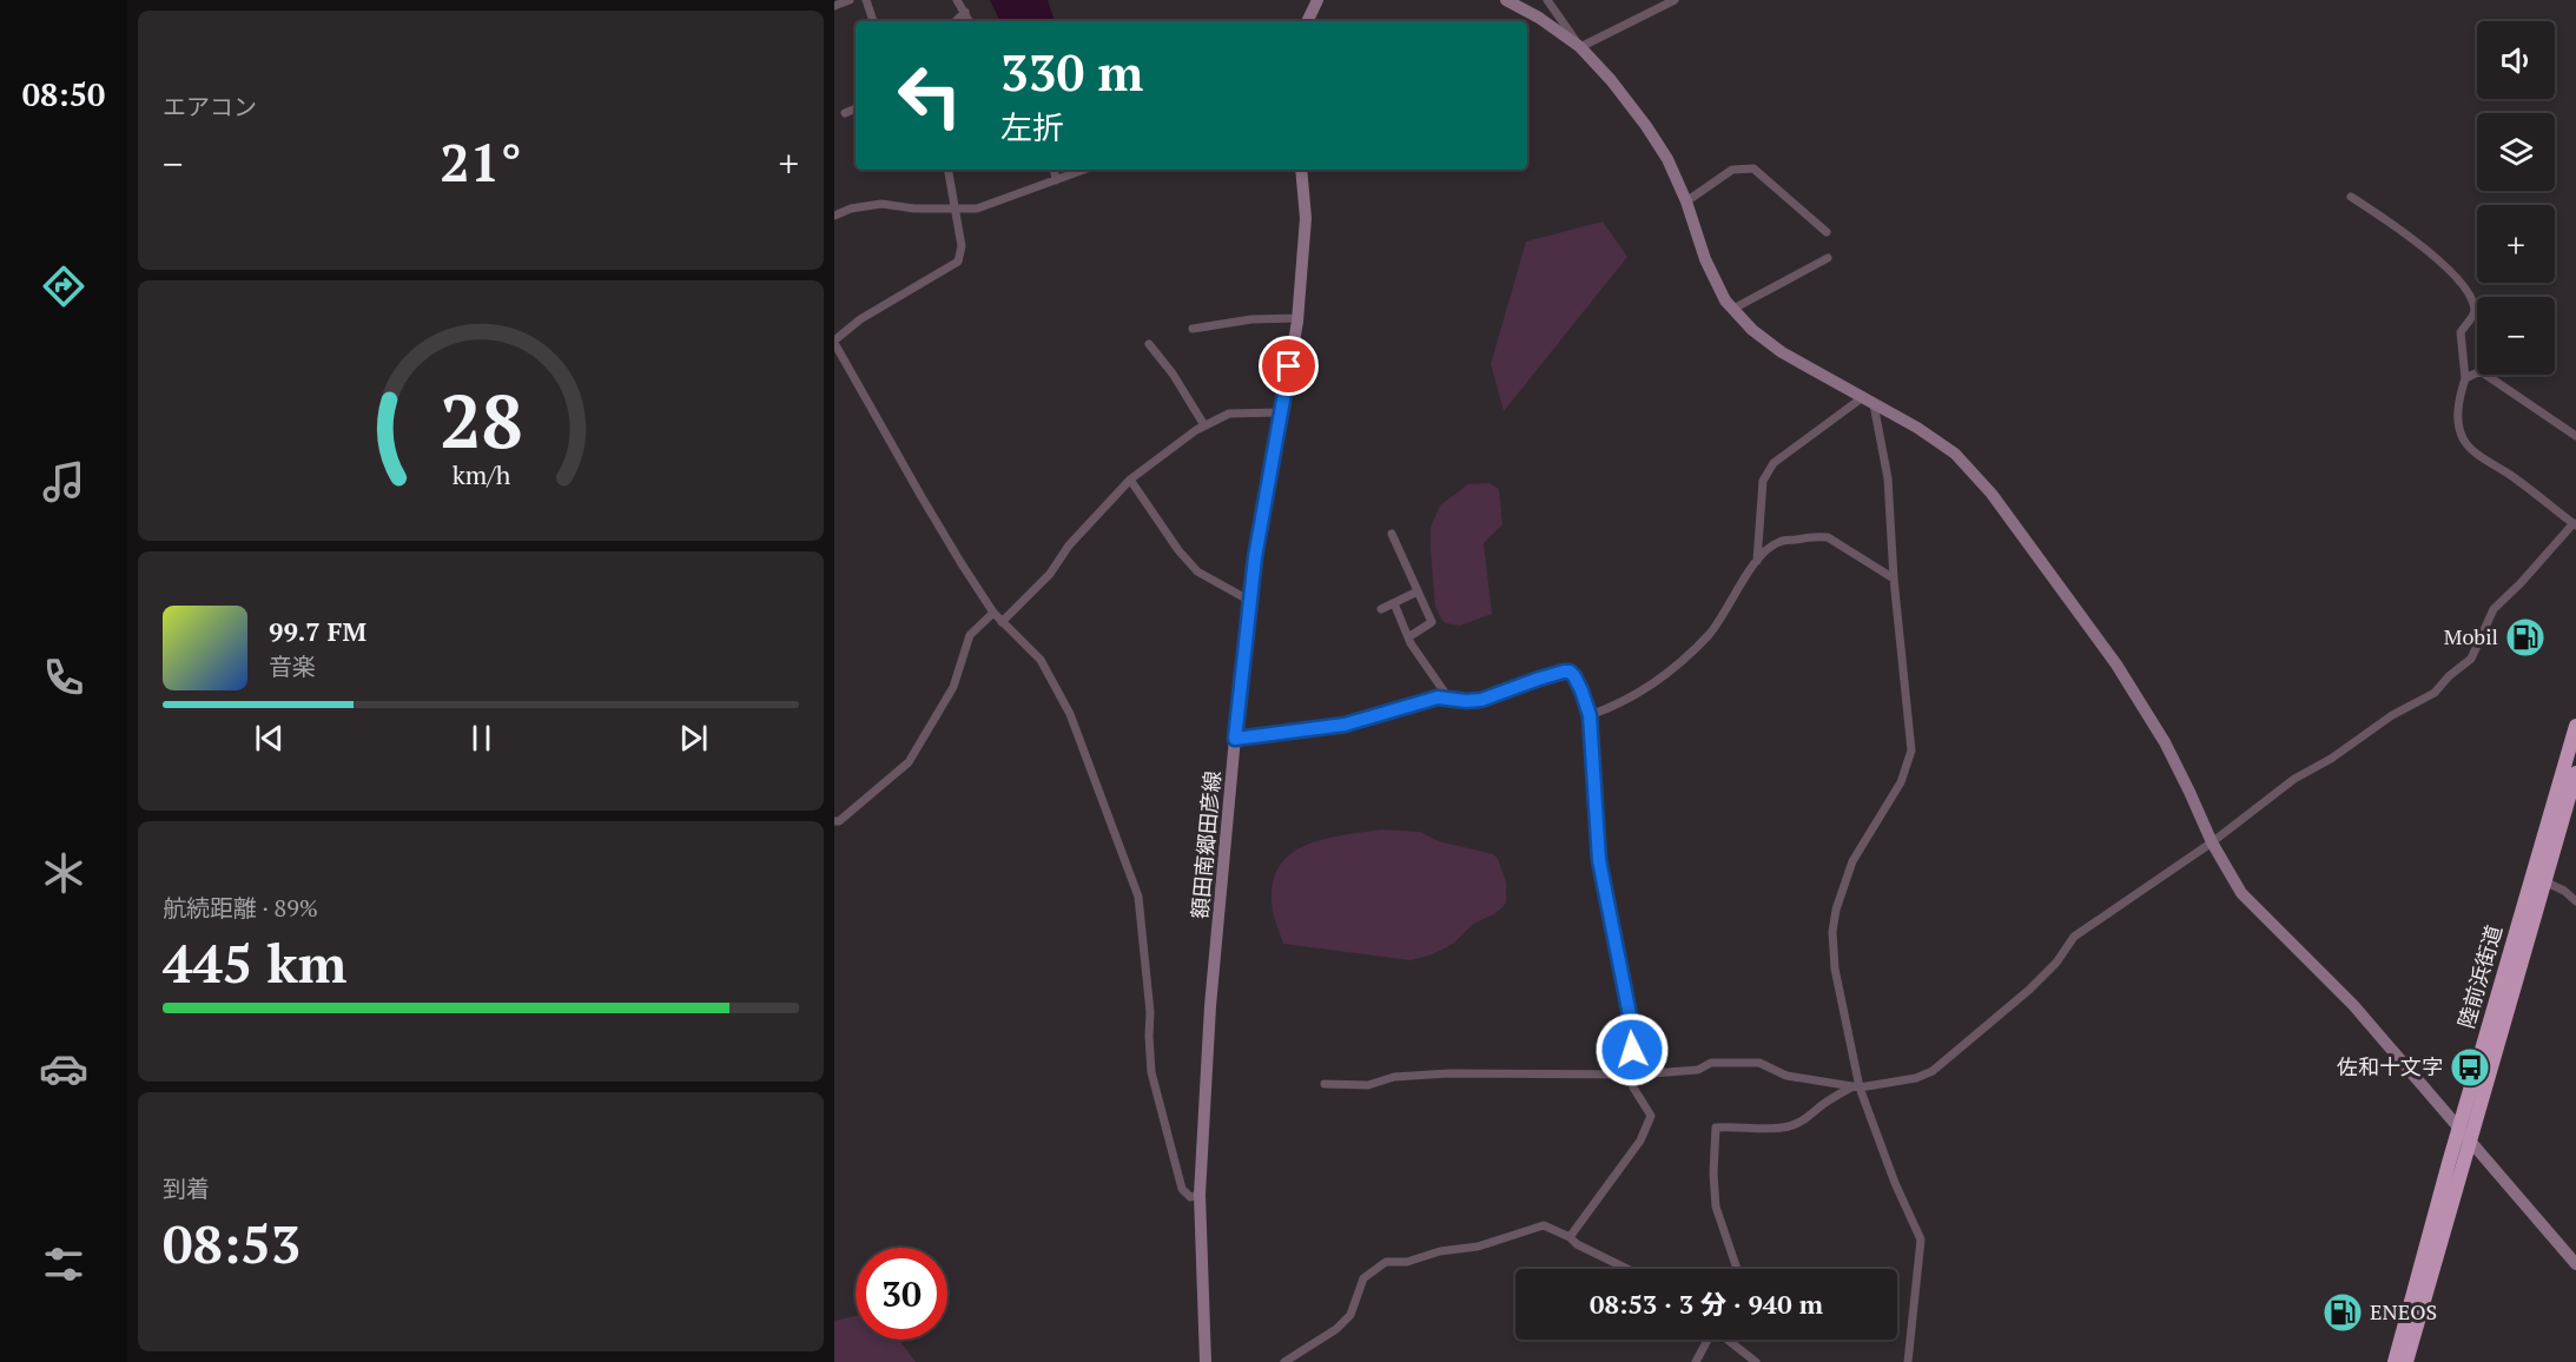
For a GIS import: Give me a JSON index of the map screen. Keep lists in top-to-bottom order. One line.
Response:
{"streets":{"highway":["陸前浜街道"],"street":["額田南郷田彦線"]},"places":{"fuel station":["Mobil","ENEOS"],"bus stop":["佐和十文字"]},"page":{"tabs":"08:50","tile":["エアコン",["航続距離 · 89%","445 km"],["到着","08:53"]],"map_buttons":["+","−"],"turn":["330 m","左折"],"heat":["−","21°","+"],"song":["99.7 FM","音楽"],"limit":"30","trip":"08:53 · 3 分 · 940 m","gauge":["28","km/h"]}}
